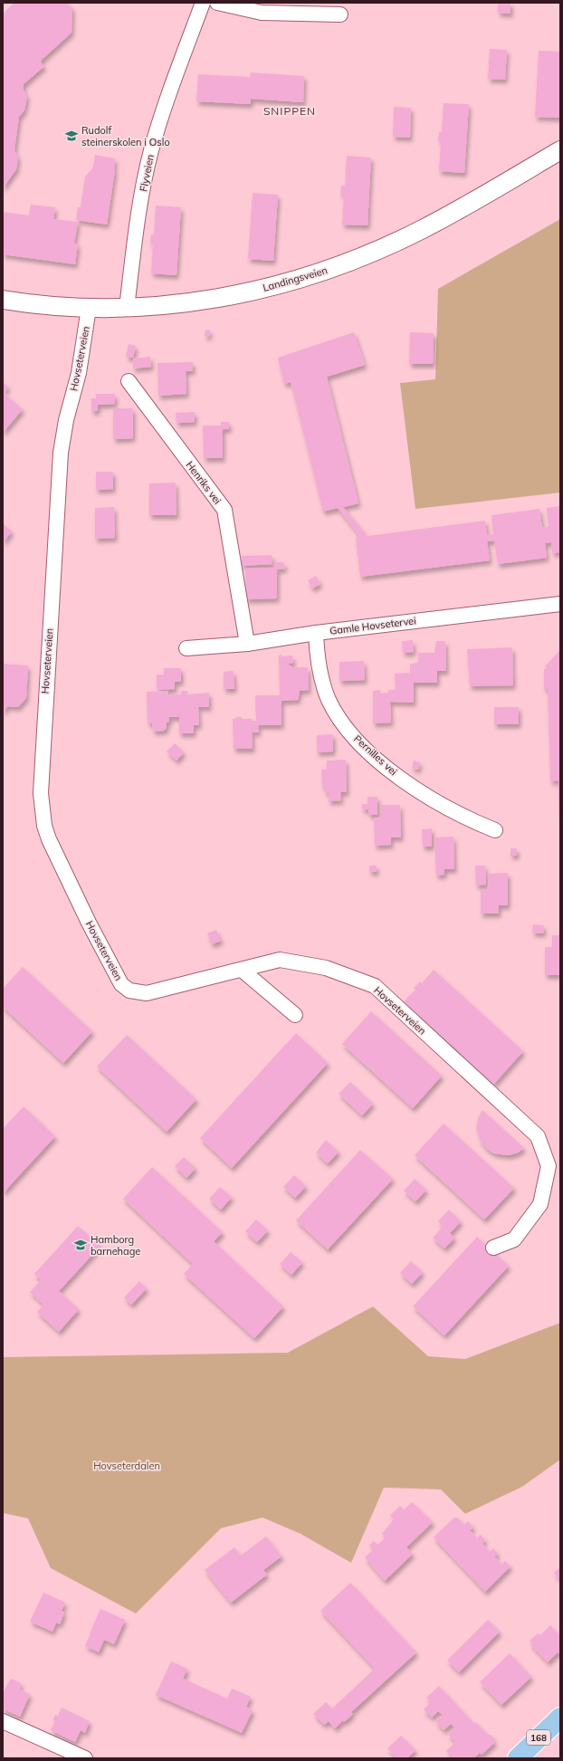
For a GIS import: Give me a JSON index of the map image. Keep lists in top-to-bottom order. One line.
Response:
{"streets":{"main road":["168"],"street":["Flyveien","Landingsveien","Hovseterveien","Henriks vei","Gamle Hovsetervei","Pernilles vei"]},"crossings":[["Flyveien","Landingsveien"],["Landingsveien","Hovseterveien"],["Henriks vei","Gamle Hovsetervei"],["Gamle Hovsetervei","Pernilles vei"]],"districts":["SNIPPEN"],"parks":["Hovseterdalen"],"places":{"school or university":["Rudolf steinerskolen i Oslo","Hamborg barnehage"]}}
